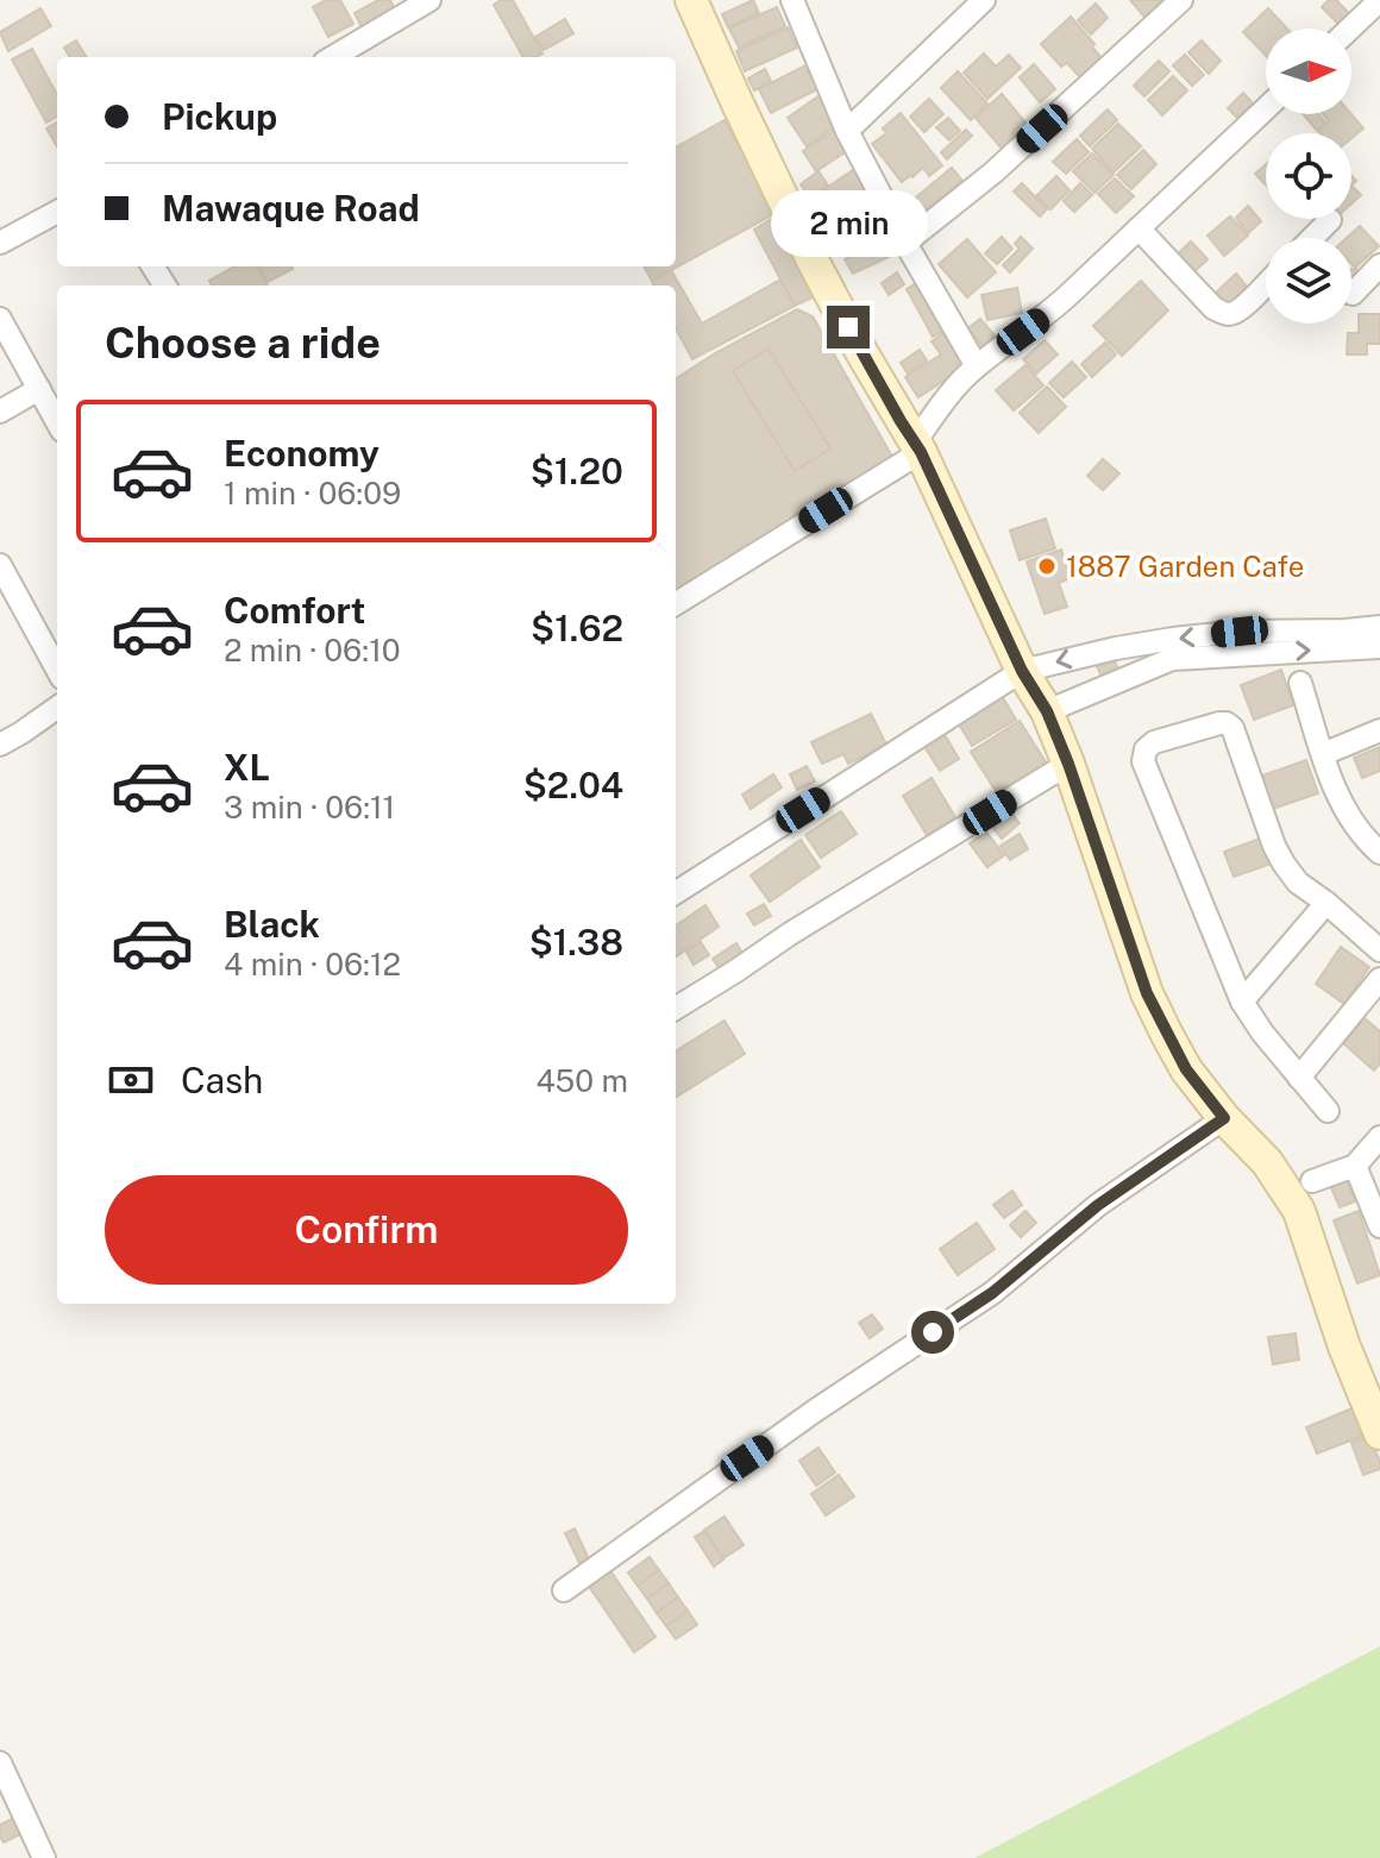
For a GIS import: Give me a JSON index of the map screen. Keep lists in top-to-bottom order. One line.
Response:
{"places":["1887 Garden Cafe"],"north":"right","page":{"banner":["Pickup","Mawaque Road"],"bubble":"2 min","heading":"Choose a ride","list":[{"name":"Economy","note":"1 min · 06:09","value":"$1.20"},{"name":"Comfort","note":"2 min · 06:10","value":"$1.62"},{"name":"XL","note":"3 min · 06:11","value":"$2.04"},{"name":"Black","note":"4 min · 06:12","value":"$1.38"}],"pay":["Cash","450 m"],"buttons":"Confirm"}}
